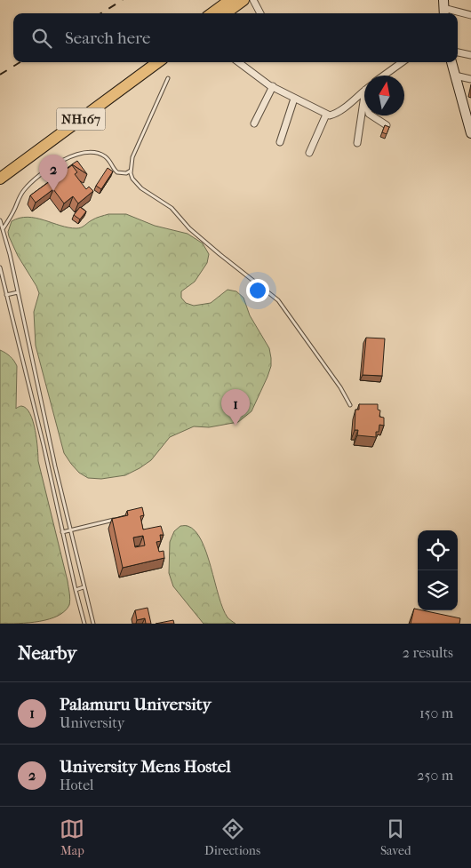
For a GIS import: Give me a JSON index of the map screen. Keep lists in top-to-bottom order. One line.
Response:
{"streets":{"highway":["NH167"]},"north":"top","page":{"search":"Search here","pins":["2","1"],"heading":["Nearby","2 results"],"list":[{"mark":"1","name":"Palamuru University","note":"University","value":"150 m"},{"mark":"2","name":"University Mens Hostel","note":"Hotel","value":"250 m"}],"nav":["Map","Directions","Saved"]}}
